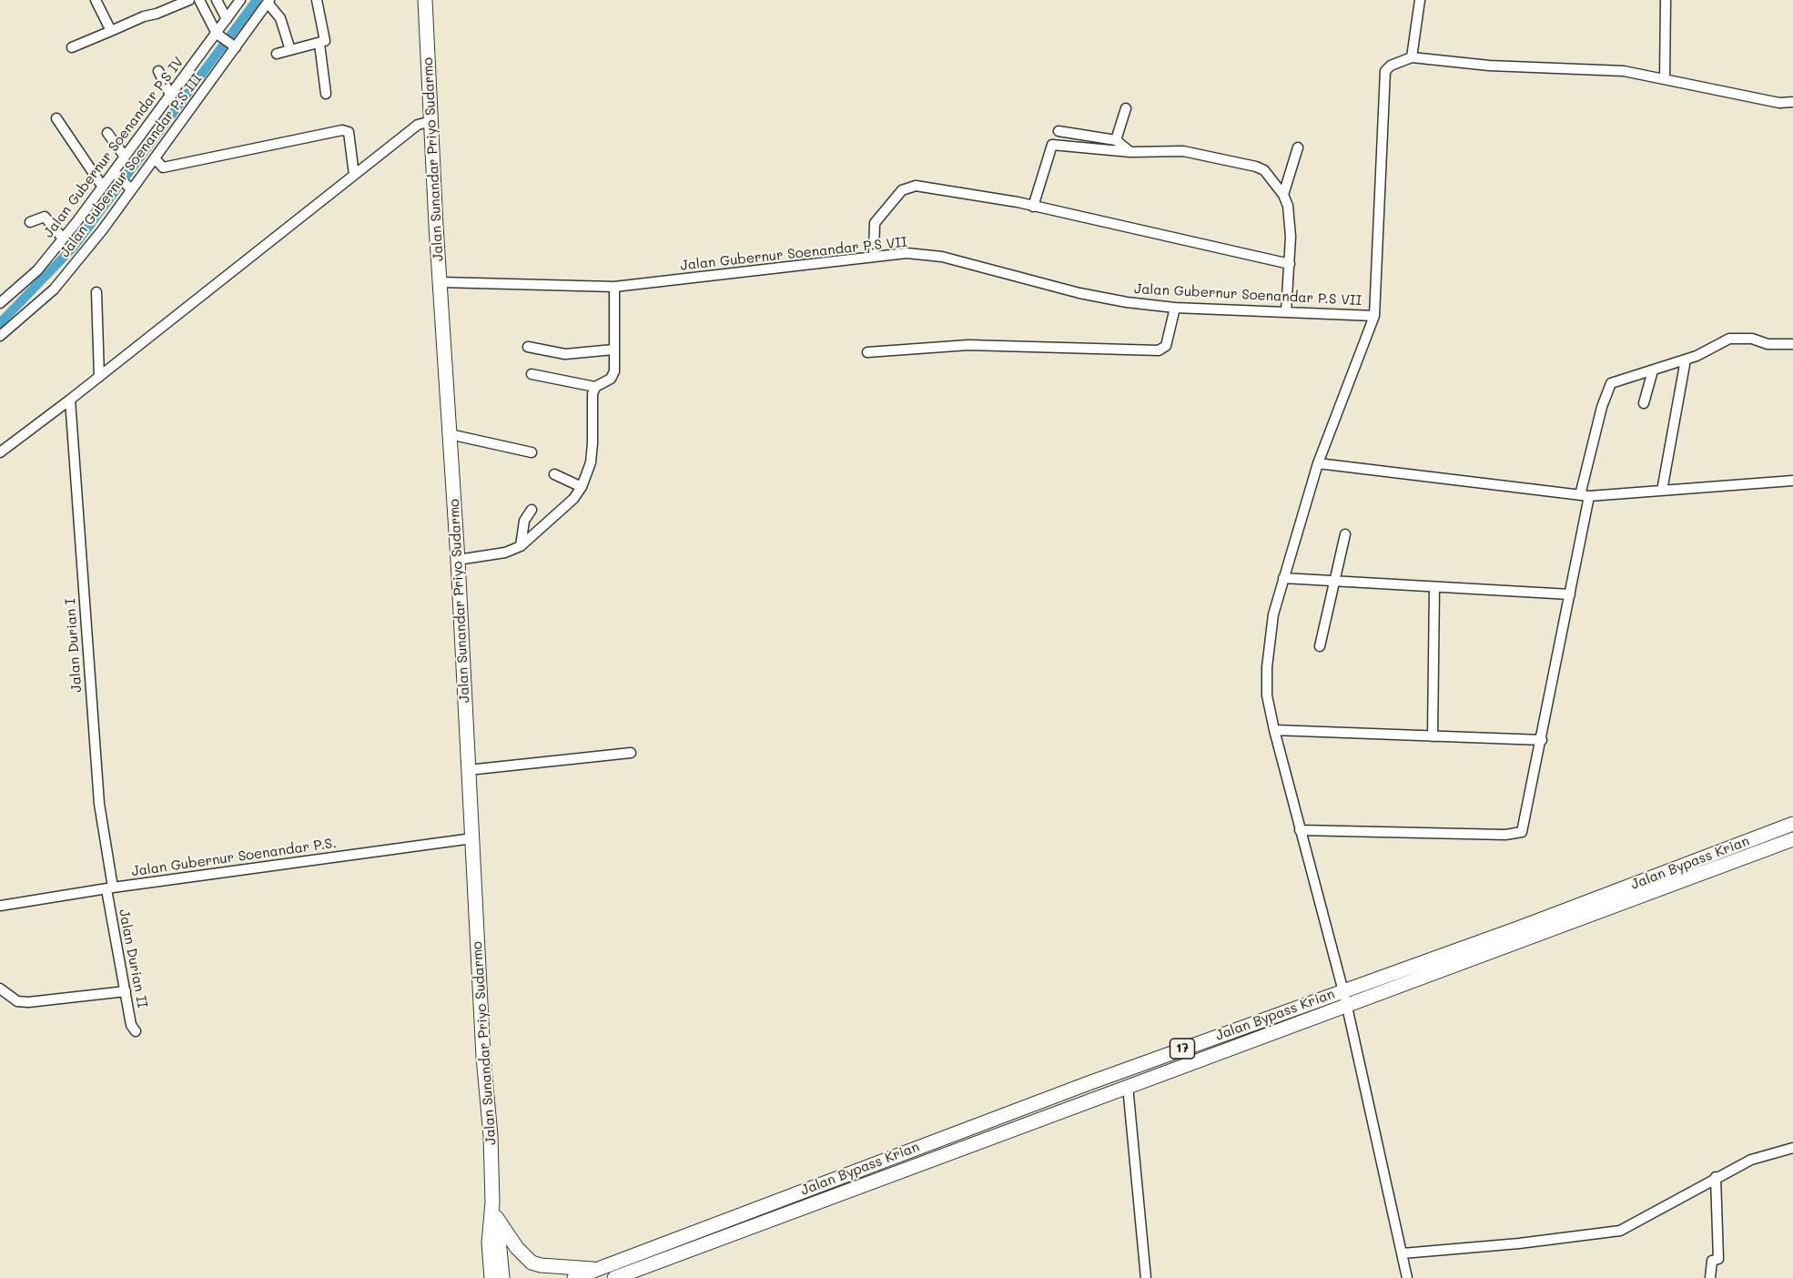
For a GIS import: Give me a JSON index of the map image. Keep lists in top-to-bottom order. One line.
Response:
{"streets":{"highway":["Jalan Sunandar Priyo Sudarmo","Jalan Bypass Krian","17"],"street":["Jalan Gubernur Soenandar P.S IV","Jalan Gubernur Soenandar P.S III","Jalan Gubernur Soenandar P.S VII","Jalan Durian I","Jalan Gubernur Soenandar P.S.","Jalan Durian II"]},"crossings":[["Jalan Sunandar Priyo Sudarmo","Jalan Gubernur Soenandar P.S VII"],["Jalan Sunandar Priyo Sudarmo","Jalan Gubernur Soenandar P.S."],["Jalan Durian I","Jalan Gubernur Soenandar P.S."],["Jalan Durian I","Jalan Durian II"],["Jalan Gubernur Soenandar P.S.","Jalan Durian II"]]}
